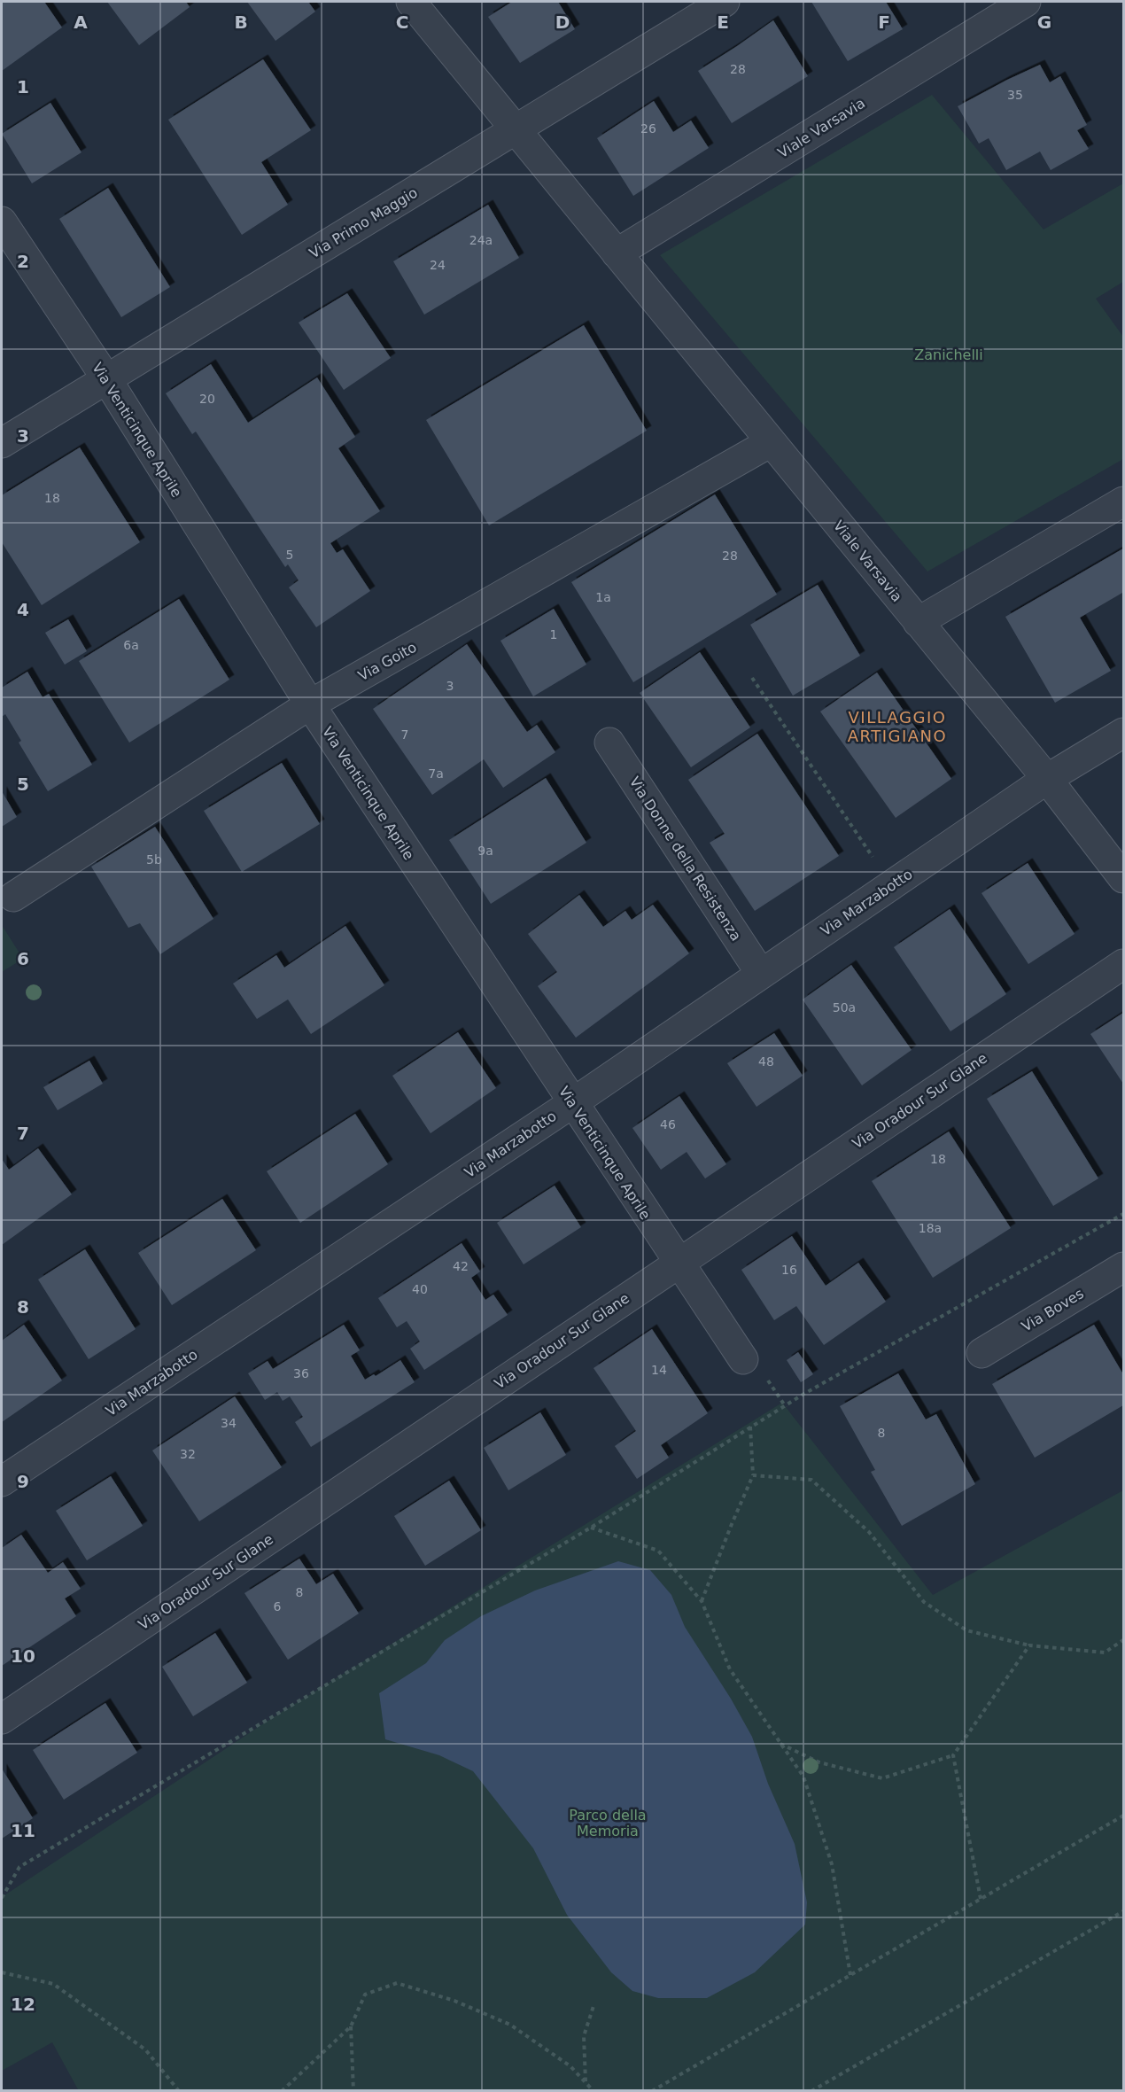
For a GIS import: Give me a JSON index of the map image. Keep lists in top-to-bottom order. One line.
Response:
{"streets":{"street":["Viale Varsavia","Via Primo Maggio","Via Venticinque Aprile","Via Goito","Via Donne della Resistenza","Via Marzabotto","Via Oradour Sur Glane","Via Boves"]},"crossings":[["Viale Varsavia","Via Primo Maggio"],["Viale Varsavia","Via Goito"],["Viale Varsavia","Via Marzabotto"],["Via Primo Maggio","Via Venticinque Aprile"],["Via Venticinque Aprile","Via Goito"],["Via Venticinque Aprile","Via Marzabotto"],["Via Venticinque Aprile","Via Oradour Sur Glane"],["Via Donne della Resistenza","Via Marzabotto"]],"districts":["VILLAGGIO ARTIGIANO"],"parks":["Zanichelli","Parco della Memoria"],"house_numbers":["28","35","26","24a","24","20","18","5","28","1a","1","6a","3","7","7a","9a","5b","50a","48","46","18","18a","42","16","40","14","36","34","8","32","8","6"],"grid":{"columns":["A","B","C","D","E","F","G"],"rows":["1","2","3","4","5","6","7","8","9","10","11","12"]}}
